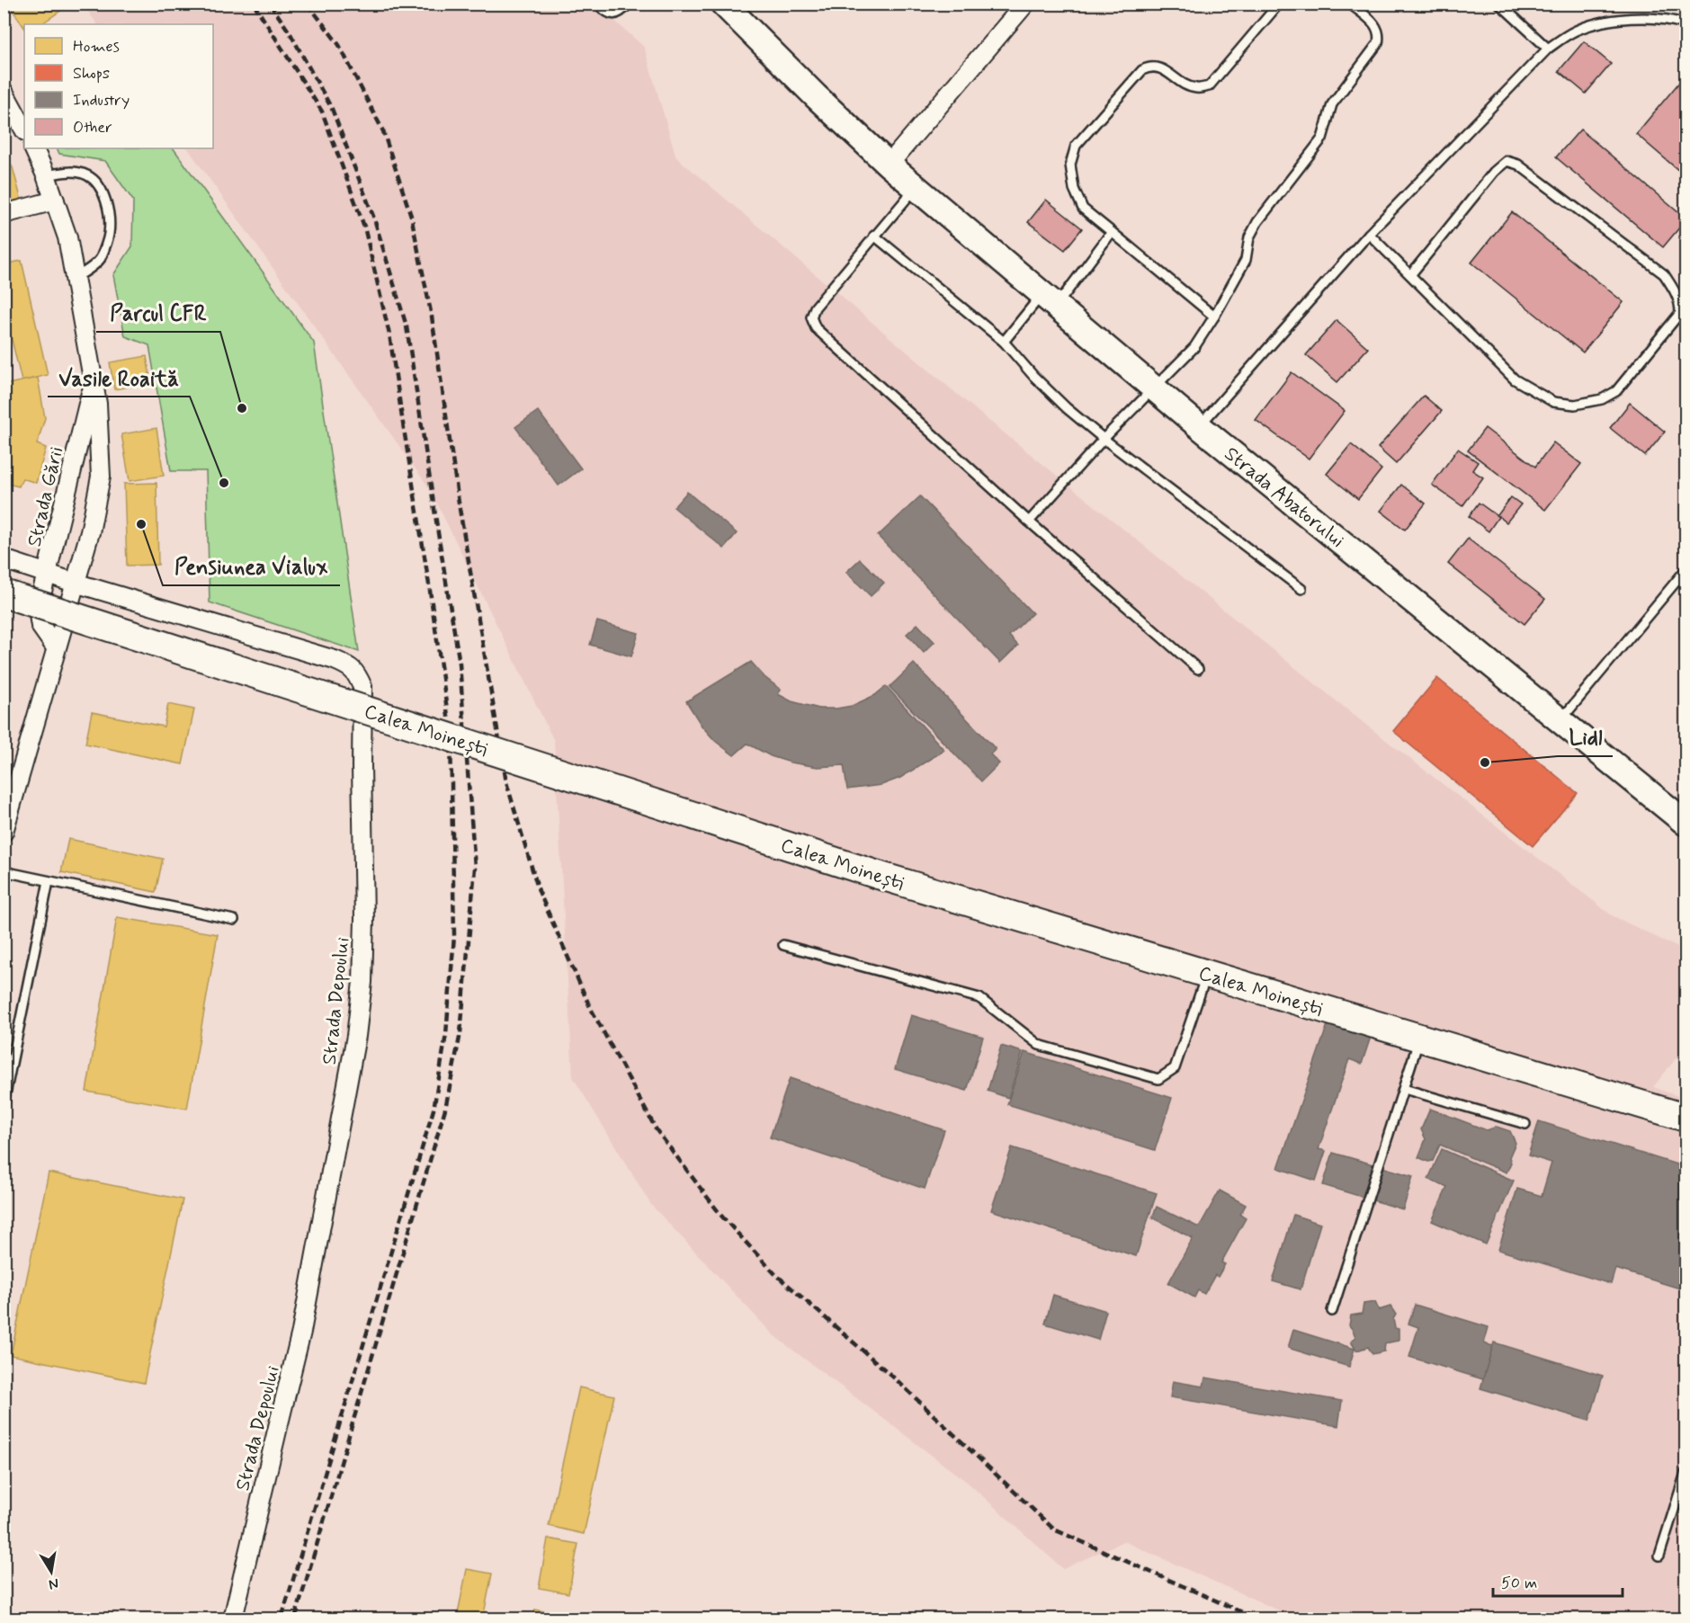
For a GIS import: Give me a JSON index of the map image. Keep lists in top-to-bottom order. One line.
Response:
{"streets":{"main road":["Calea Moinești"],"street":["Strada Gării","Strada Abatorului","Strada Depoului"]},"crossings":[["Strada Gării","Strada Depoului"]],"places":["Parcul CFR","Vasile Roaită","Pensiunea Vialux","Lidl"],"legend":["Homes","Shops","Industry","Other"],"scale_bar":"50 m","north":"bottom"}
